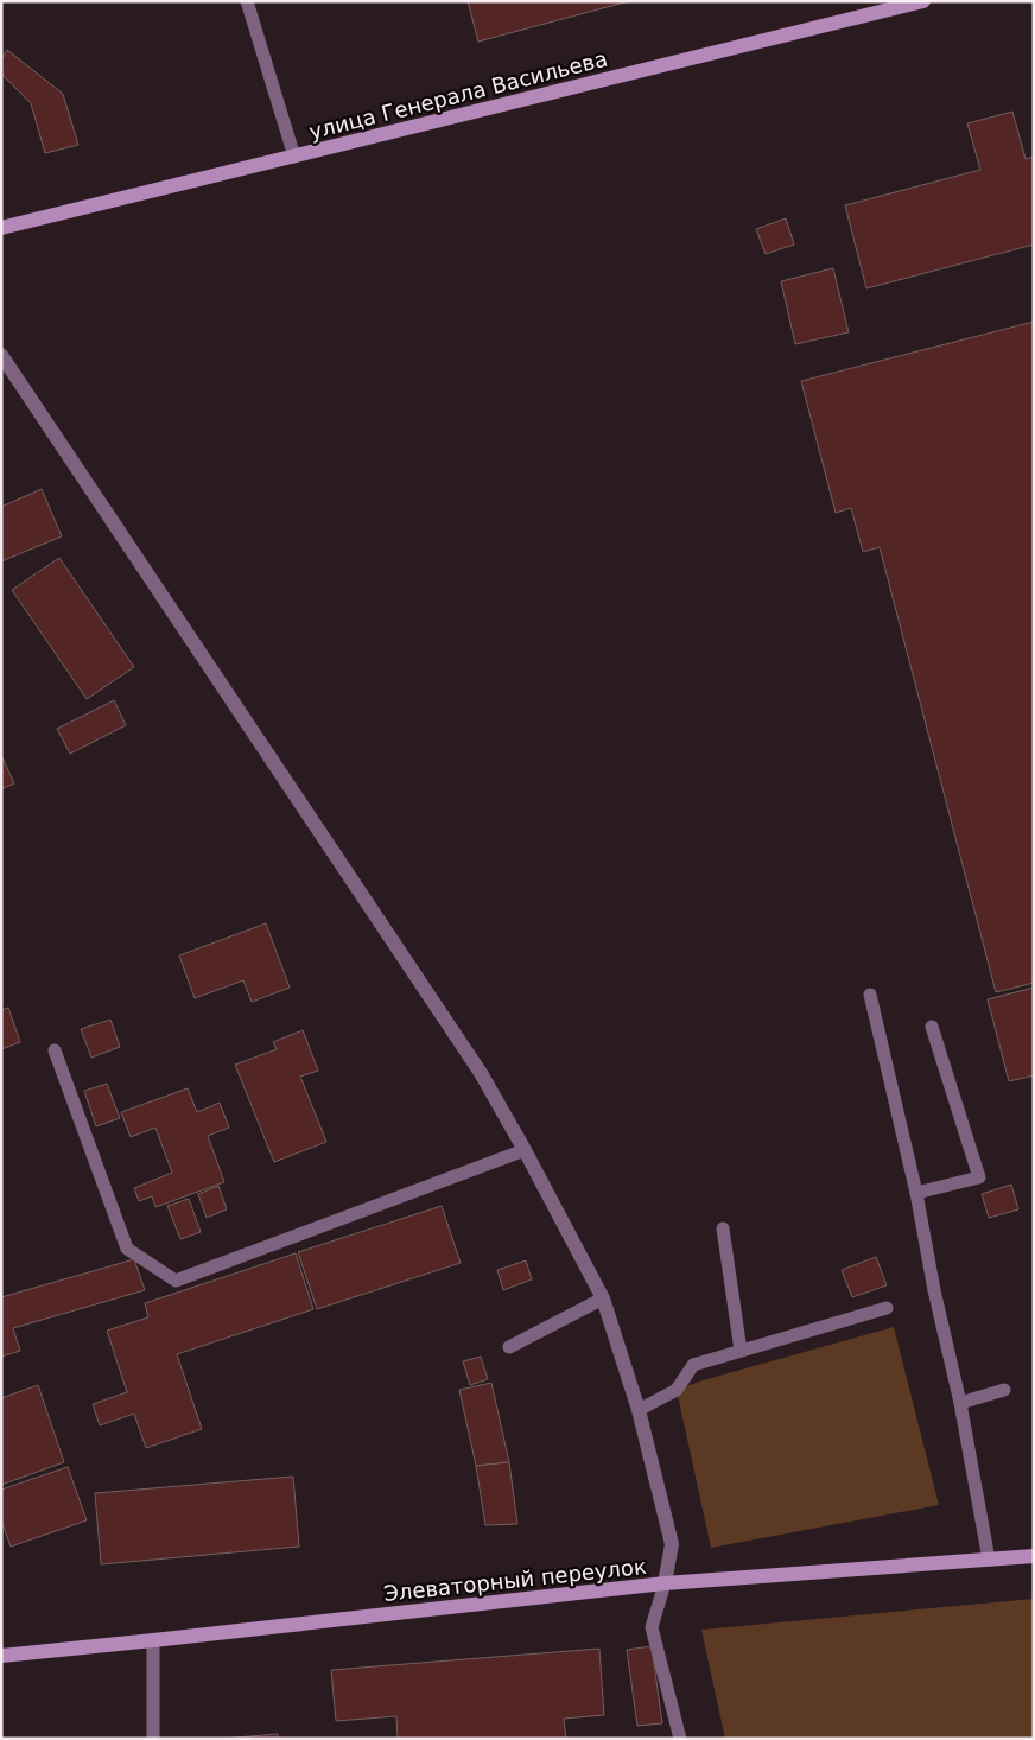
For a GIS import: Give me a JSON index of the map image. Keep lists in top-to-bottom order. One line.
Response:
{"streets":{"main road":["улица Генерала Васильева","Элеваторный переулок"]}}
